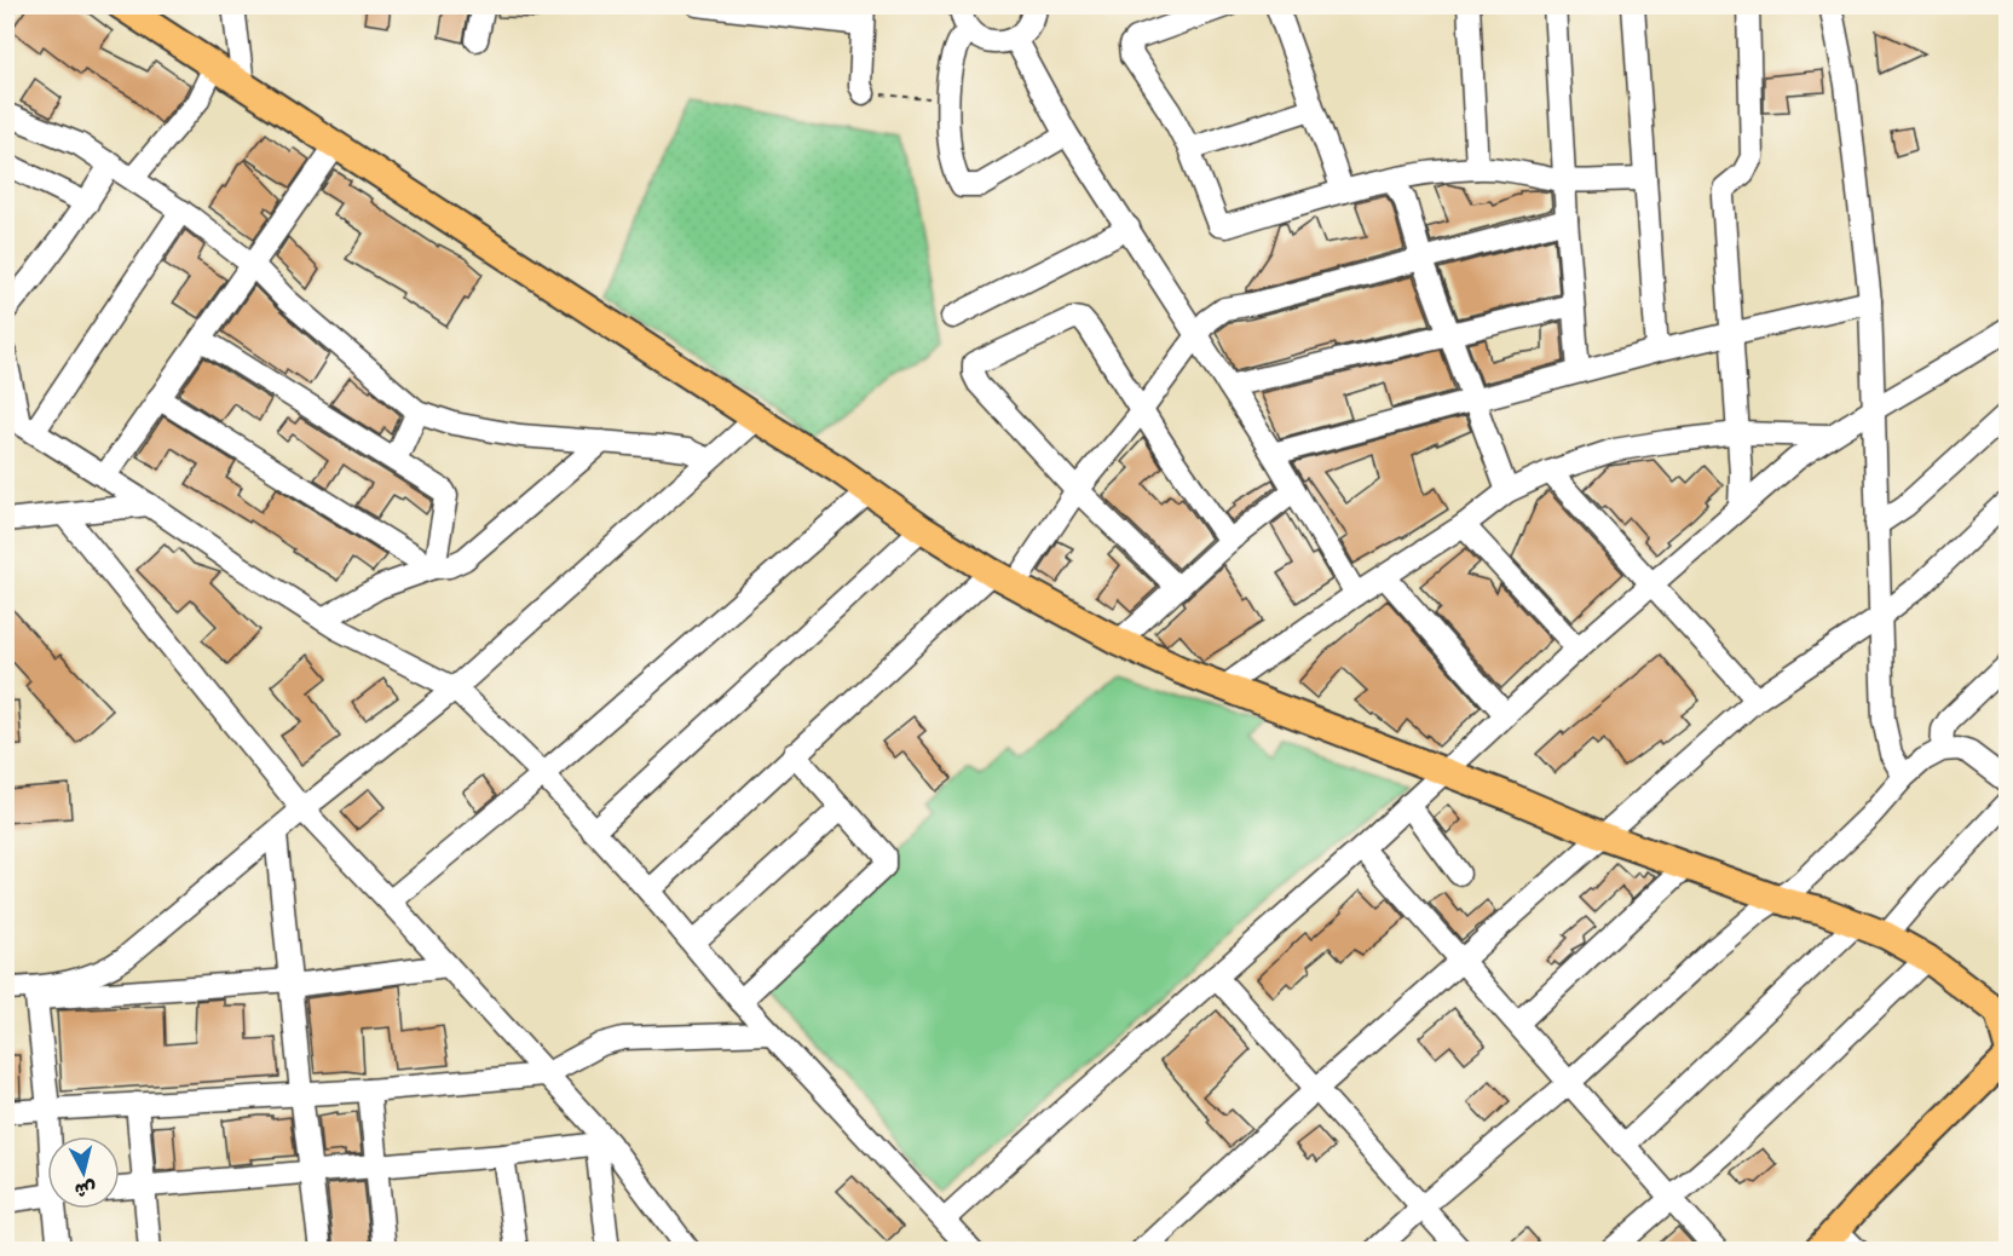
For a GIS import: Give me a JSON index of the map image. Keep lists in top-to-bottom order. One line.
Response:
{"north":"bottom"}
